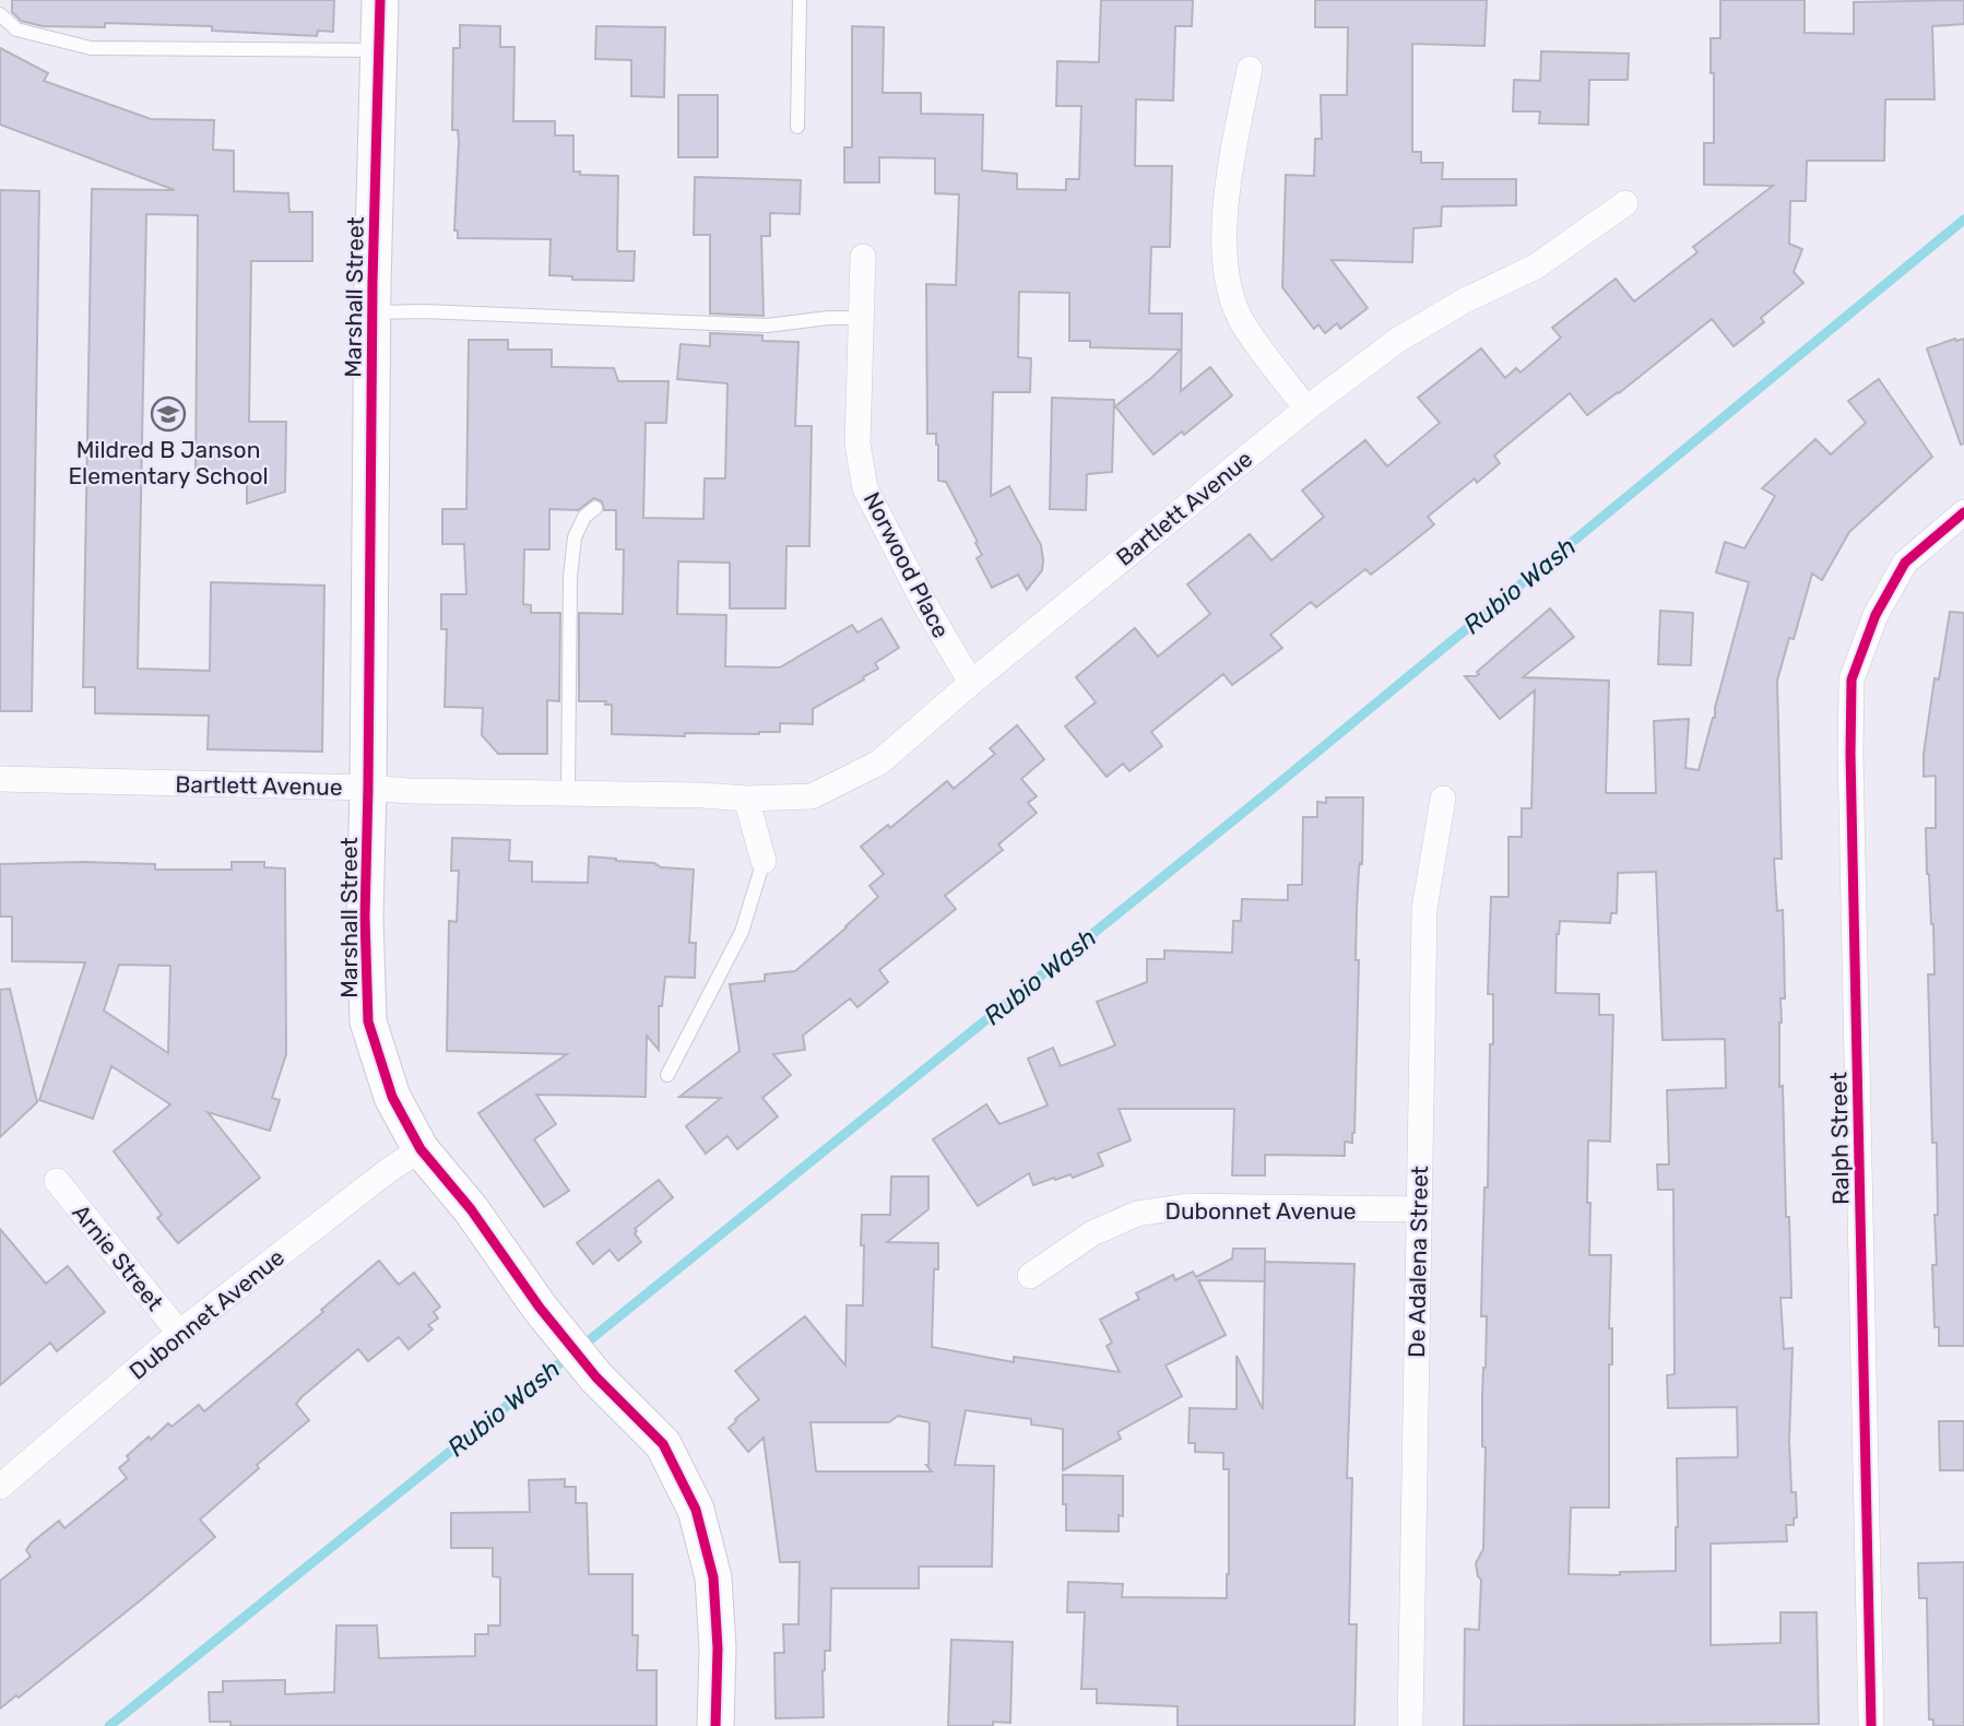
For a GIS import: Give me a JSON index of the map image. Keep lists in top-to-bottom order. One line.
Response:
{"streets":{"street":["Marshall Street","Bartlett Avenue","Norwood Place","Ralph Street","Dubonnet Avenue","Arnie Street","De Adalena Street"]},"crossings":[["Marshall Street","Bartlett Avenue"],["Marshall Street","Dubonnet Avenue"],["Bartlett Avenue","Norwood Place"],["Dubonnet Avenue","Arnie Street"],["Dubonnet Avenue","De Adalena Street"]],"water":["Rubio Wash"],"places":{"school or university":["Mildred B Janson Elementary School"]}}
